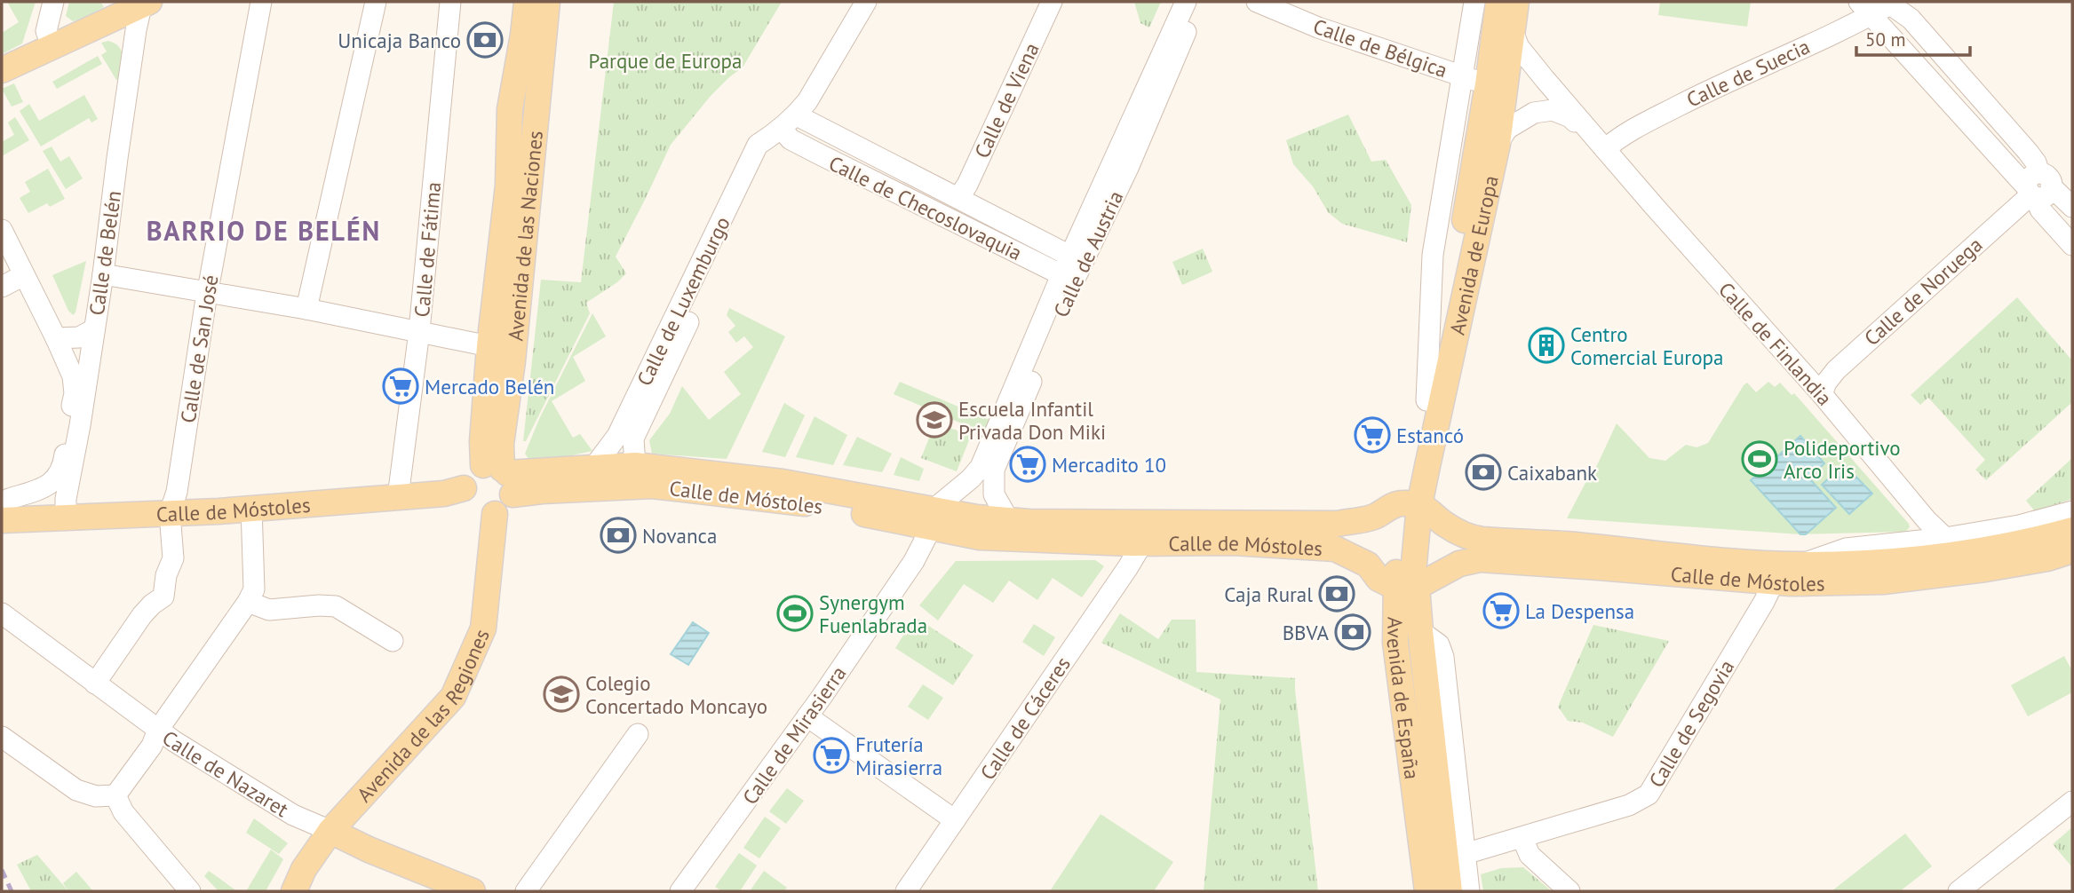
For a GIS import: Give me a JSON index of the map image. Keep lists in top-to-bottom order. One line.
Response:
{"streets":{"main road":["Avenida de las Naciones","Avenida de Europa","Calle de Móstoles","Avenida de España","Avenida de las Regiones","Calle de Nazaret"],"street":["Calle de Bélgica","Calle de Suecia","Calle de Viena","Calle de Checoslovaquia","Calle de Fátima","Calle de Belén","Calle de Austria","Calle de Noruega","Calle de Luxemburgo","Calle de Finlandia","Calle de San José","Calle de Cáceres","Calle de Segovia","Calle de Mirasierra"]},"crossings":[["Calle de Bélgica","Avenida de Europa"],["Calle de Suecia","Calle de Finlandia"],["Calle de Viena","Calle de Checoslovaquia"],["Calle de Checoslovaquia","Calle de Austria"],["Calle de Checoslovaquia","Calle de Luxemburgo"],["Avenida de las Naciones","Calle de Móstoles"],["Avenida de las Naciones","Avenida de las Regiones"],["Calle de Fátima","Calle de Móstoles"],["Calle de Belén","Calle de Móstoles"],["Calle de Austria","Calle de Móstoles"],["Calle de Austria","Calle de Mirasierra"],["Avenida de Europa","Calle de Finlandia"],["Avenida de Europa","Calle de Móstoles"],["Avenida de Europa","Avenida de España"],["Calle de Noruega","Calle de Finlandia"],["Calle de Luxemburgo","Calle de Móstoles"],["Calle de Finlandia","Calle de Móstoles"],["Calle de San José","Calle de Móstoles"],["Calle de Móstoles","Avenida de España"],["Calle de Móstoles","Avenida de las Regiones"],["Calle de Móstoles","Calle de Cáceres"],["Calle de Móstoles","Calle de Segovia"],["Calle de Móstoles","Calle de Mirasierra"],["Avenida de España","Calle de Segovia"],["Avenida de las Regiones","Calle de Nazaret"]],"districts":["BARRIO DE BELÉN"],"parks":["Parque de Europa"],"places":{"bank":["Unicaja Banco","Caixabank","Novanca","Caja Rural","BBVA"],"building":["Centro Comercial Europa"],"supermarket":["Mercado Belén","Estancó","Mercadito 10","La Despensa","Frutería Mirasierra"],"school or university":["Escuela Infantil Privada Don Miki","Colegio Concertado Moncayo"],"sports":["Polideportivo Arco Iris","Synergym Fuenlabrada"]},"scale_bar":"50 m"}
